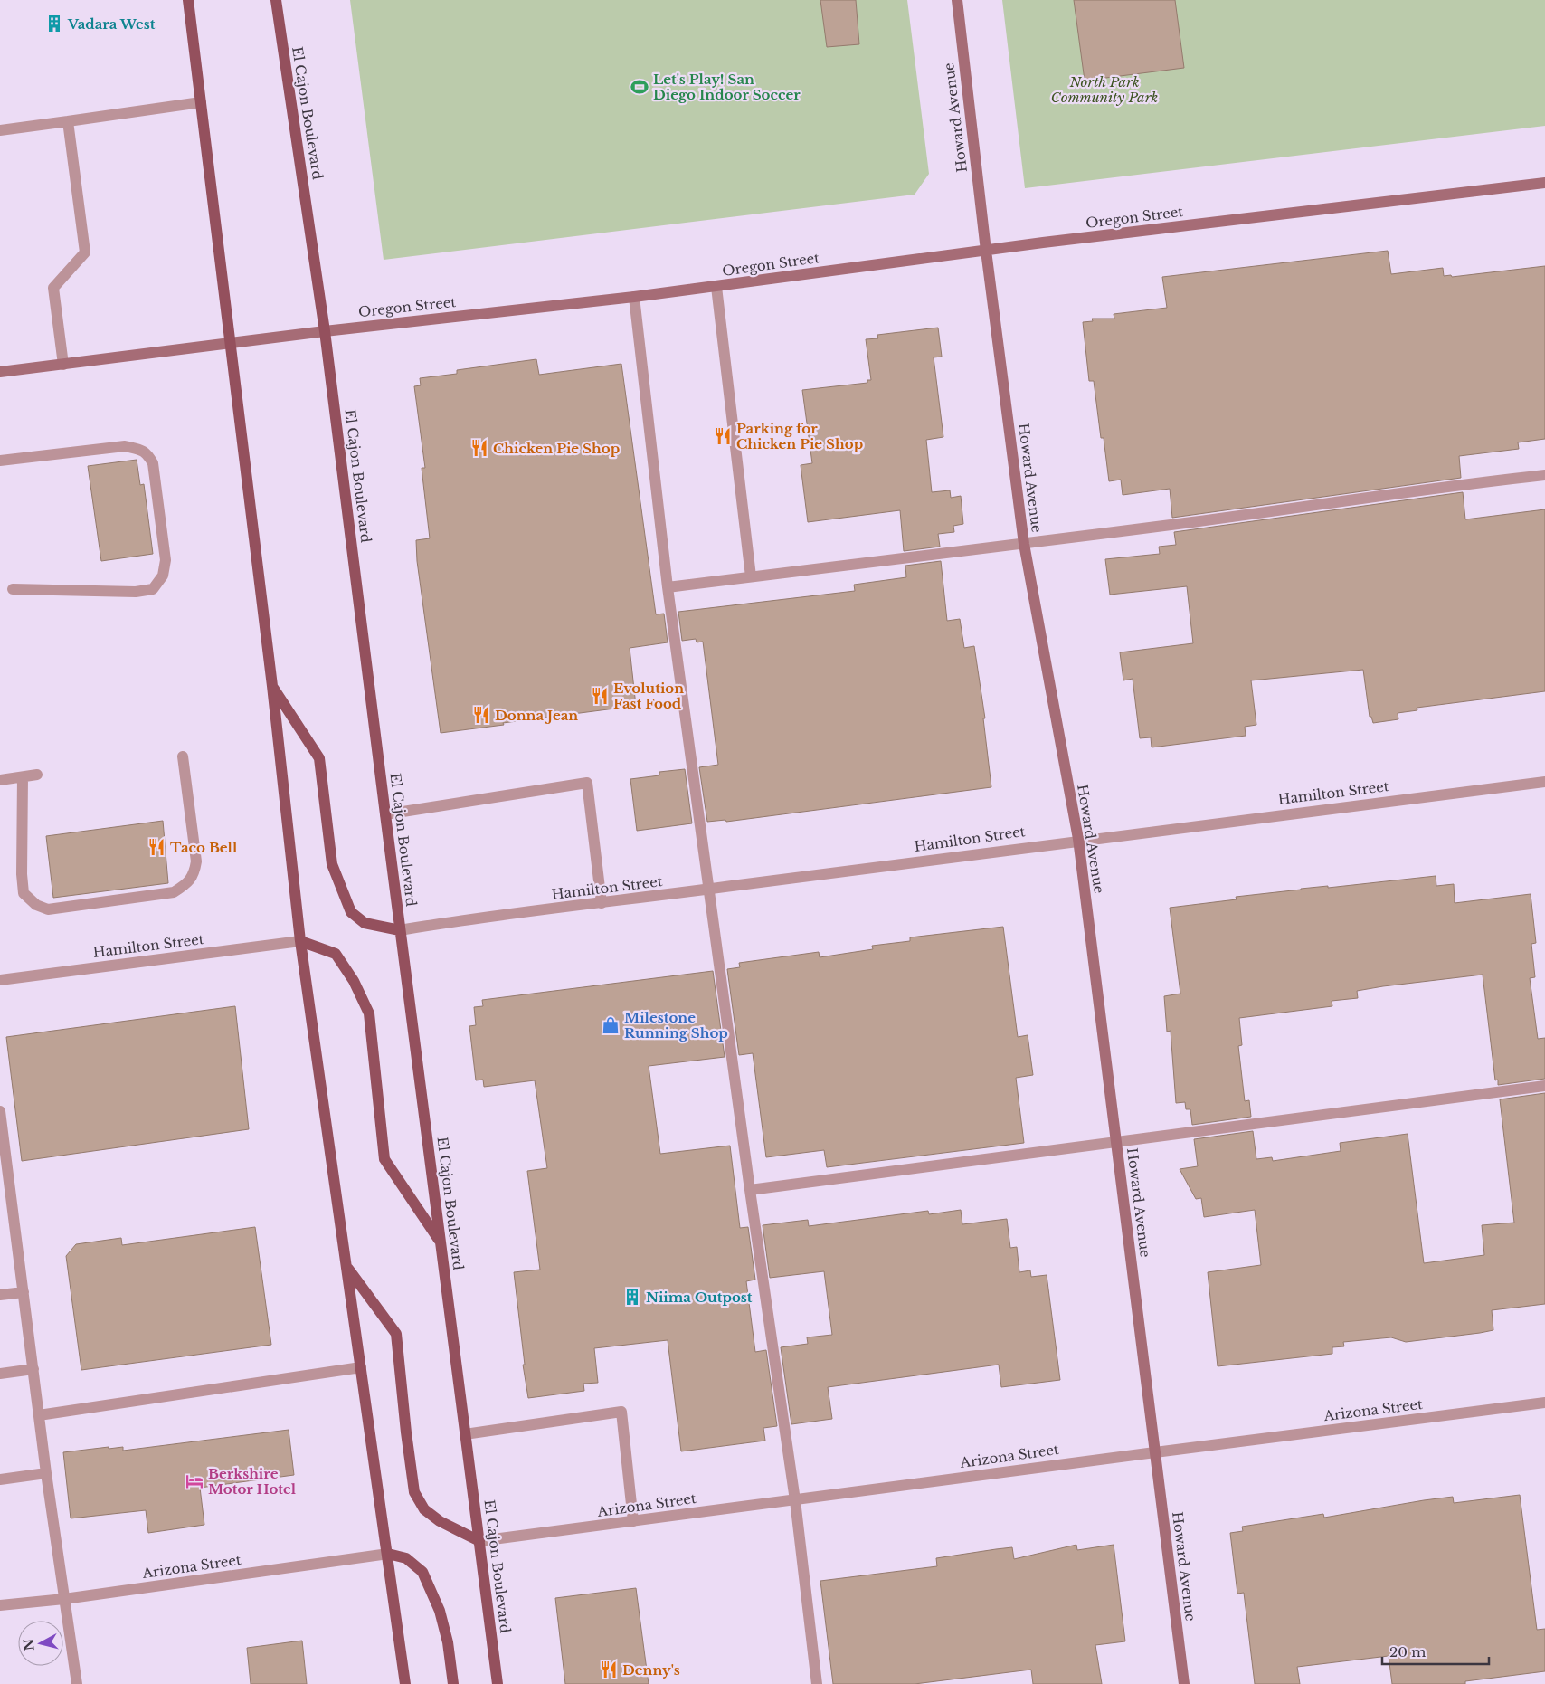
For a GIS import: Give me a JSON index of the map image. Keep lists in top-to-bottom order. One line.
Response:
{"streets":{"main road":["El Cajon Boulevard"],"street":["Howard Avenue","Oregon Street","Hamilton Street","Arizona Street"]},"crossings":[["El Cajon Boulevard","Oregon Street"],["El Cajon Boulevard","Hamilton Street"],["El Cajon Boulevard","Arizona Street"],["Howard Avenue","Oregon Street"],["Howard Avenue","Hamilton Street"],["Howard Avenue","Arizona Street"]],"parks":["North Park Community Park"],"places":{"building":["Vadara West","Niima Outpost"],"sports":["Let's Play! San Diego Indoor Soccer"],"restaurant":["Parking for Chicken Pie Shop","Chicken Pie Shop","Evolution Fast Food","Donna Jean","Taco Bell","Denny's"],"shop":["Milestone Running Shop"],"hotel":["Berkshire Motor Hotel"]},"scale_bar":"20 m","north":"left"}
